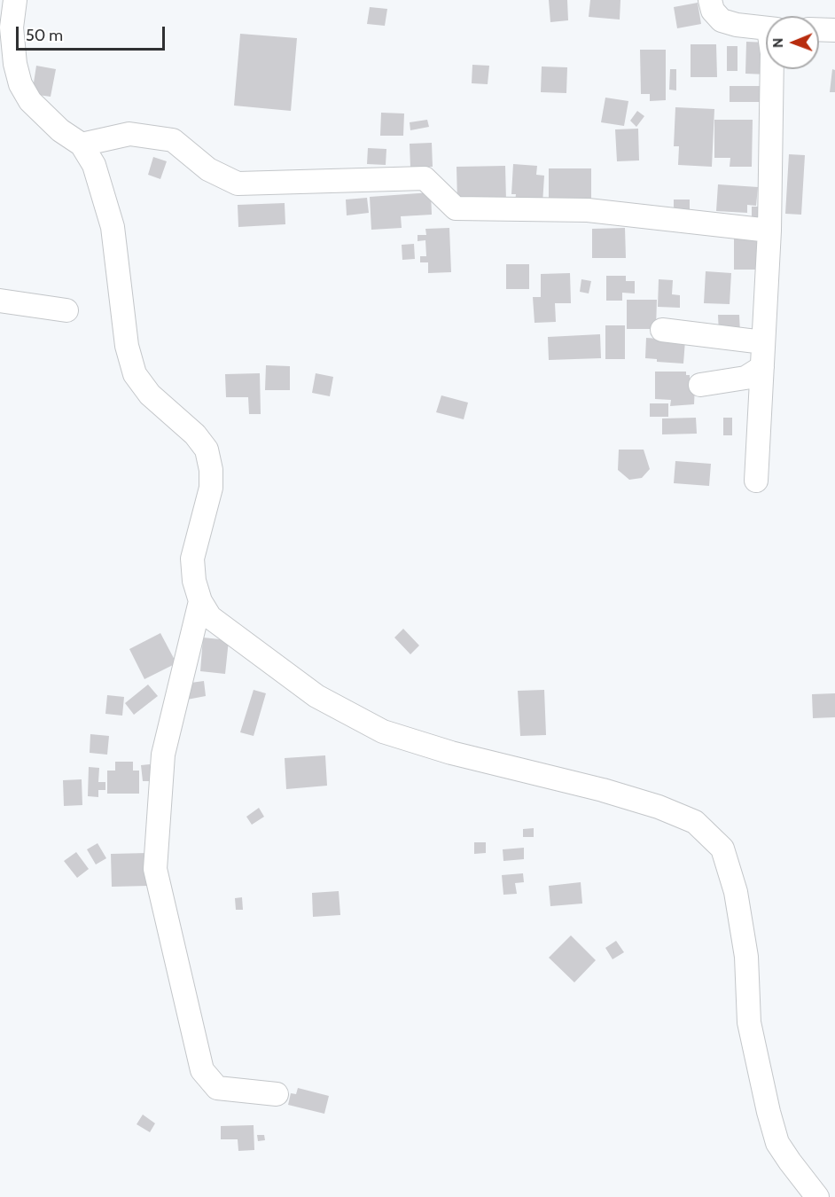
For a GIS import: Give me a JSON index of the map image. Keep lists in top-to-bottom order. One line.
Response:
{"scale_bar":"50 m","north":"left"}
